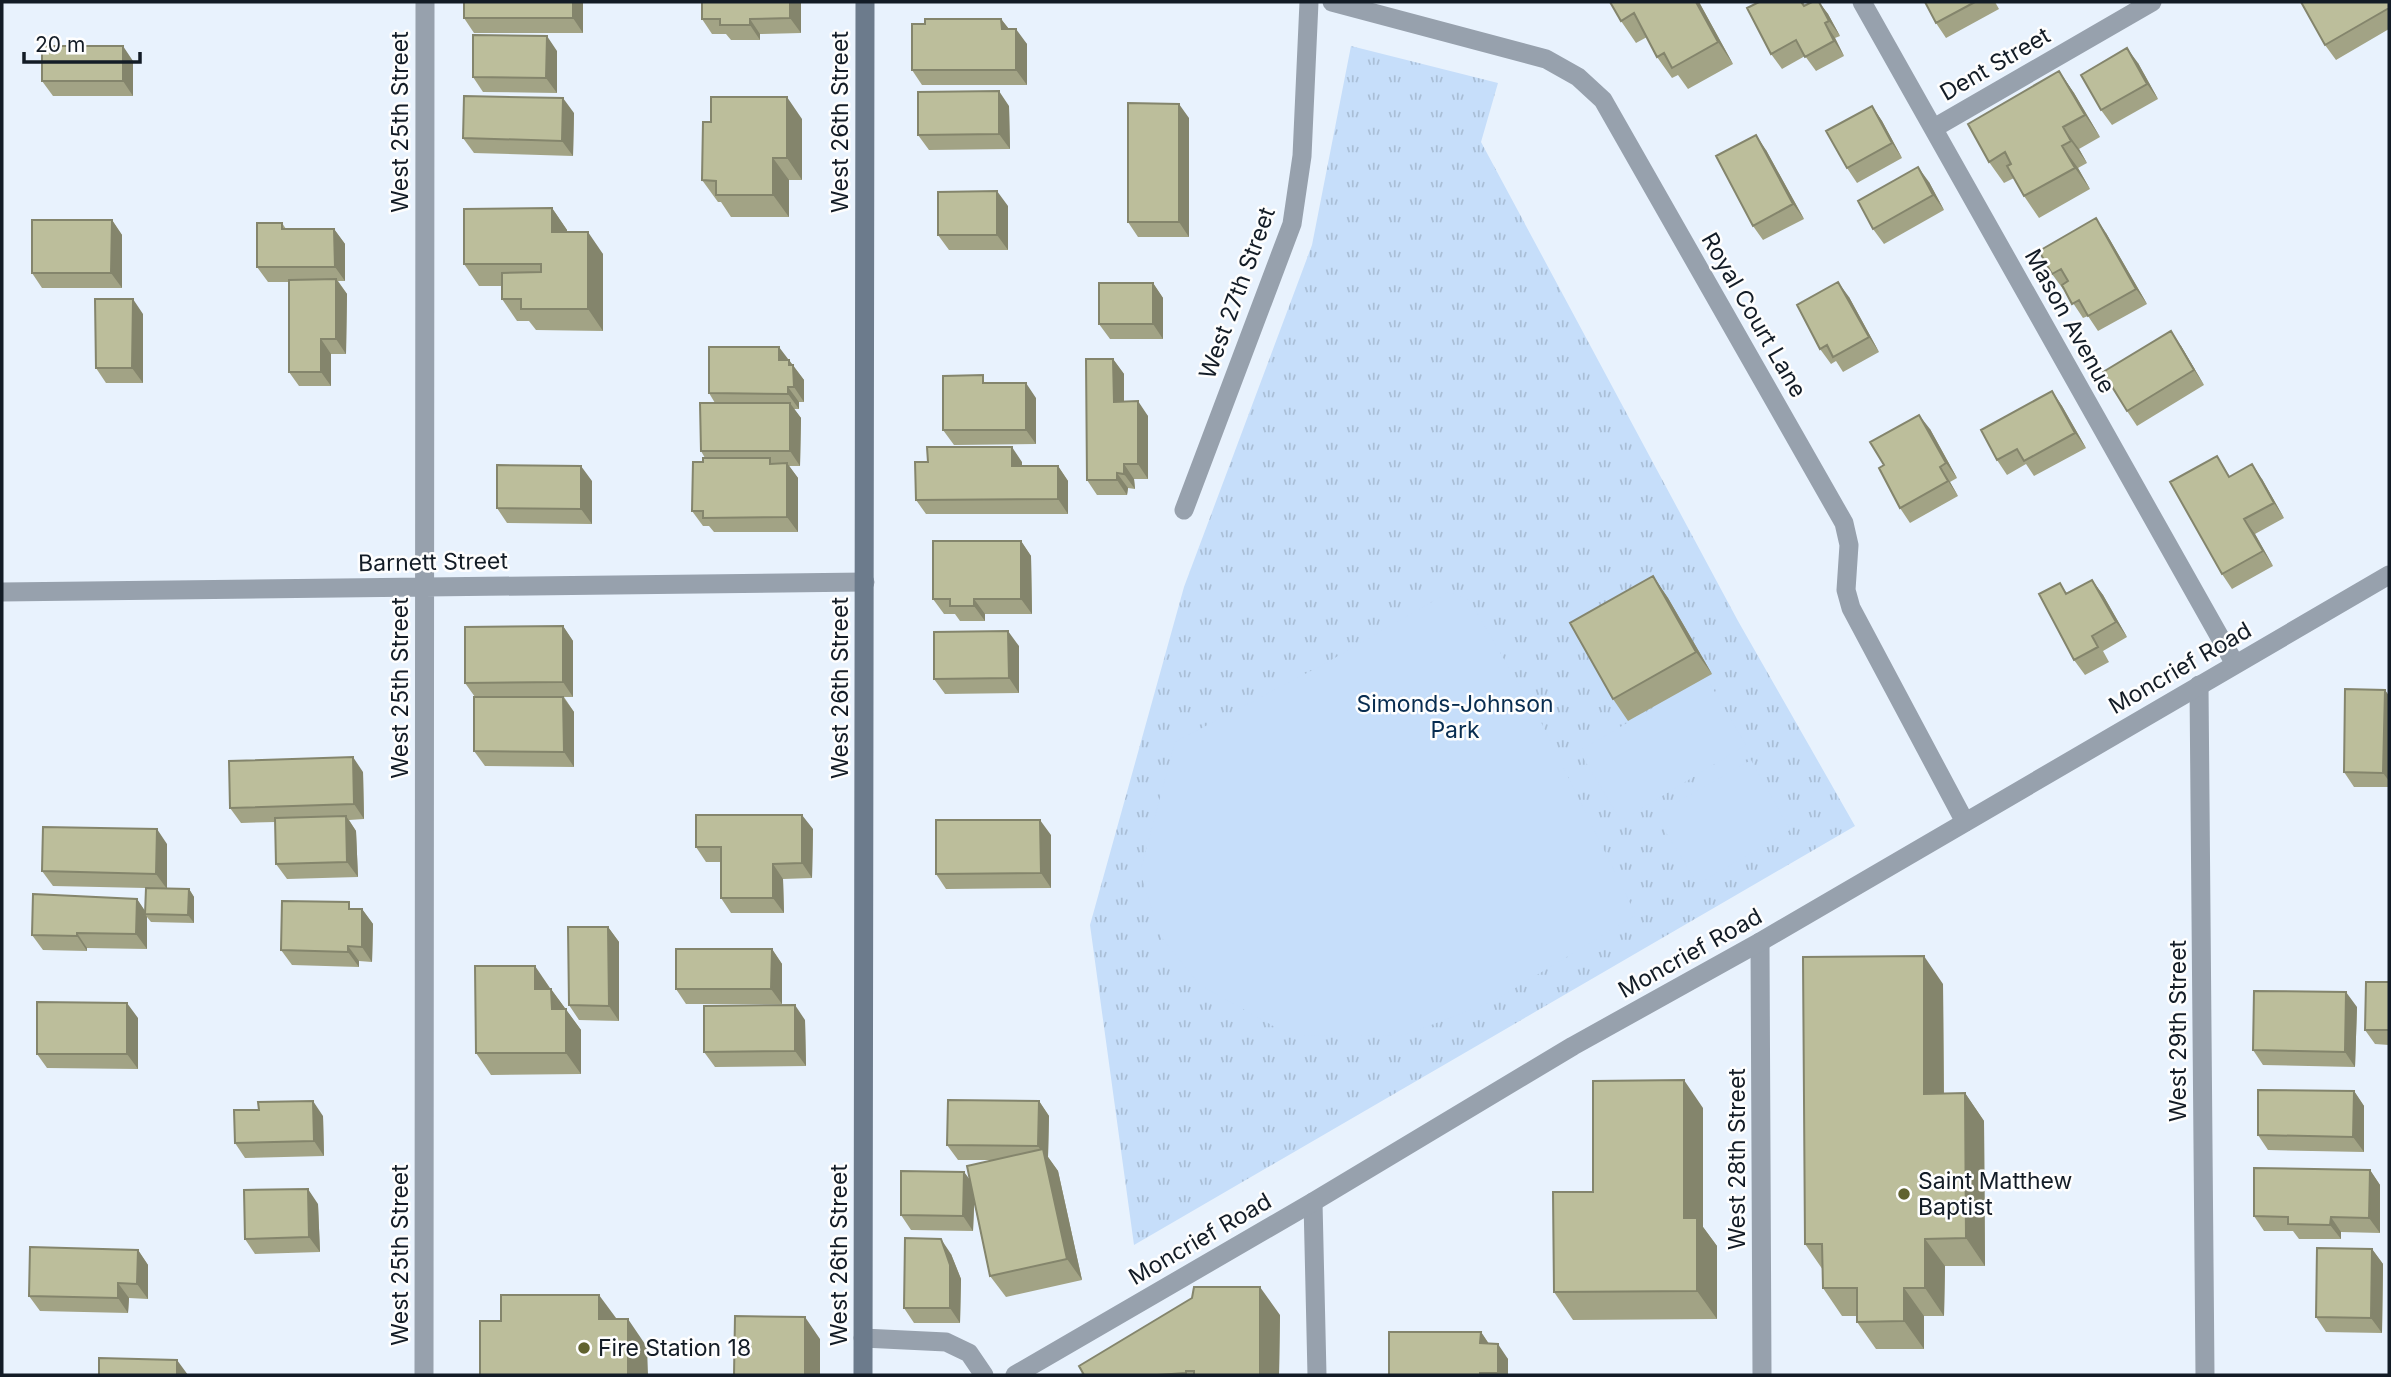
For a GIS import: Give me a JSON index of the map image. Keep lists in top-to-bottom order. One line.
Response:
{"streets":{"main road":["West 26th Street"],"street":["Dent Street","West 25th Street","West 27th Street","Royal Court Lane","Mason Avenue","Barnett Street","Moncrief Road","West 29th Street","West 28th Street"]},"crossings":[["Dent Street","Mason Avenue"],["West 25th Street","Barnett Street"],["West 26th Street","Barnett Street"],["Royal Court Lane","Moncrief Road"],["Mason Avenue","Moncrief Road"],["Moncrief Road","West 29th Street"],["Moncrief Road","West 28th Street"]],"parks":["Simonds-Johnson Park"],"places":["Saint Matthew Baptist","Fire Station 18"],"scale_bar":"20 m"}
